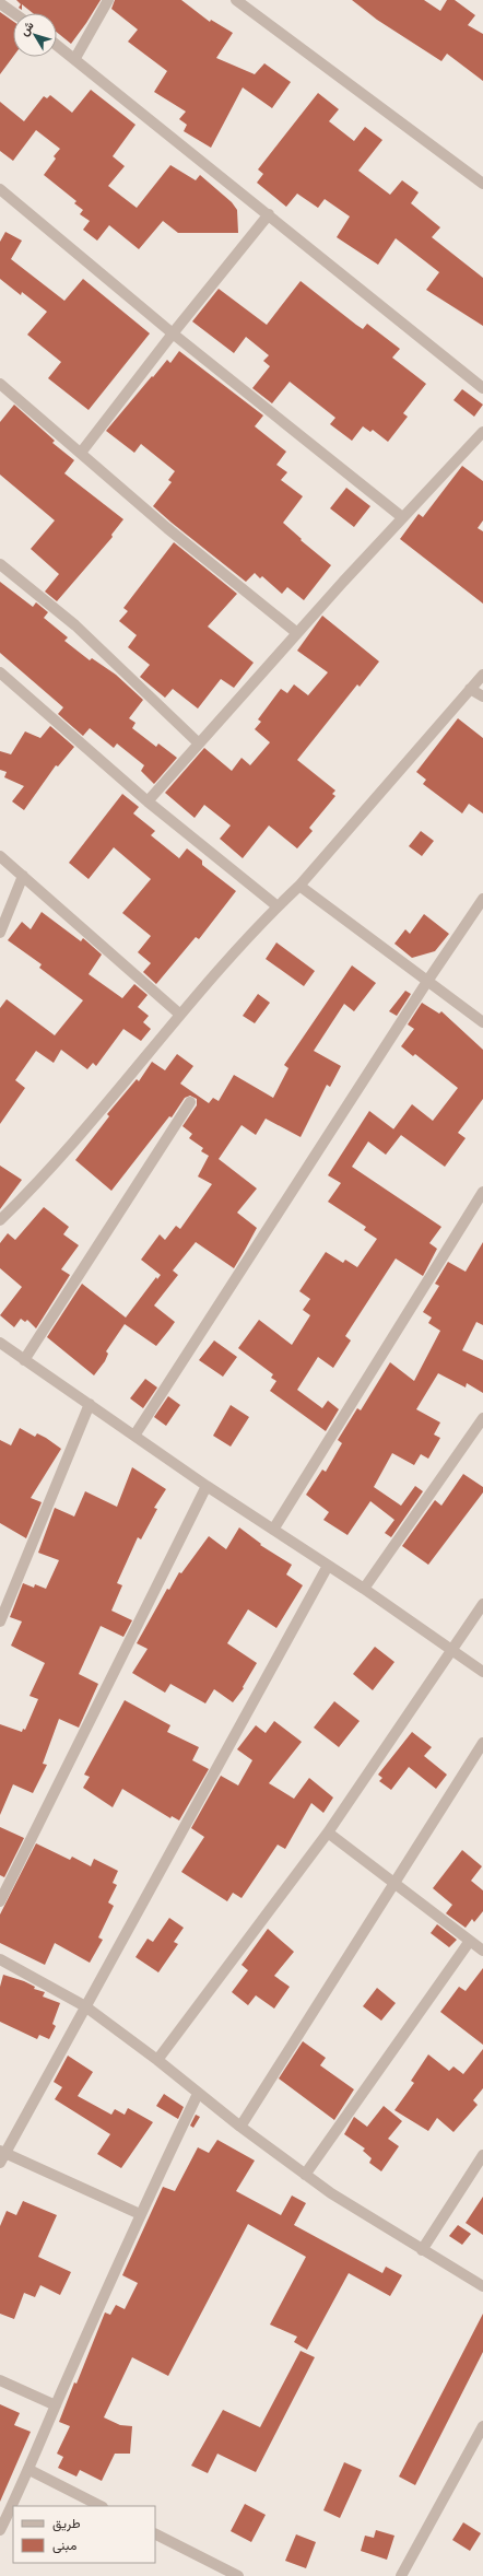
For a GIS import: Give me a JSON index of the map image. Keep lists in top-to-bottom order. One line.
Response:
{"legend":["طريق","مبنى"],"north":"top left"}
